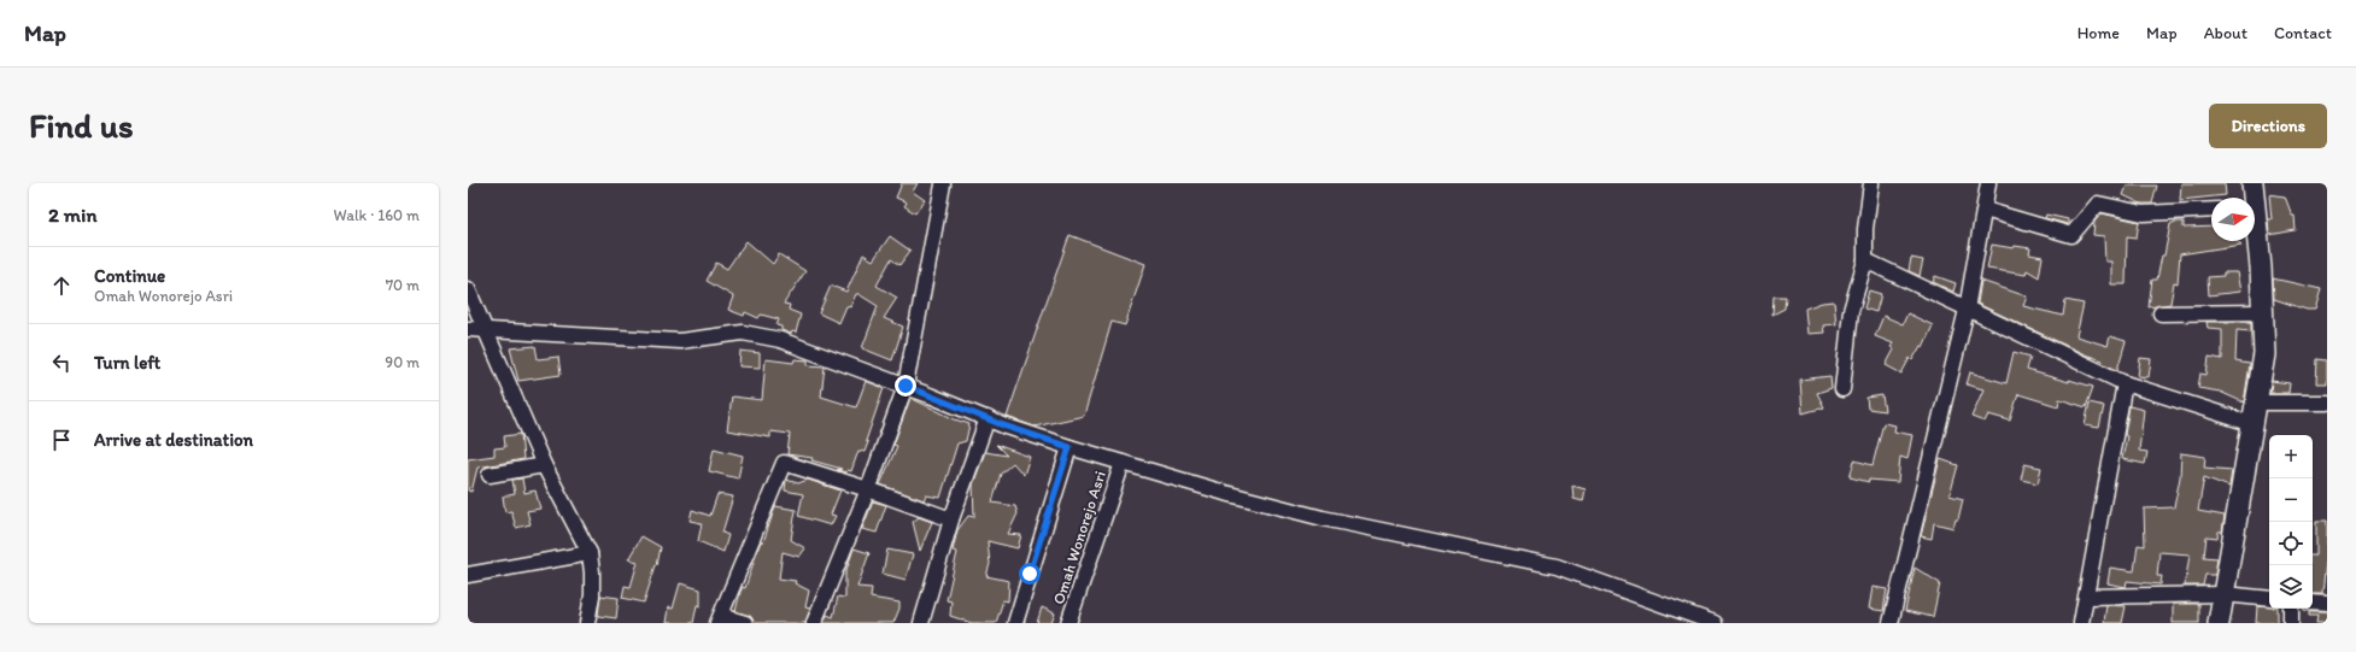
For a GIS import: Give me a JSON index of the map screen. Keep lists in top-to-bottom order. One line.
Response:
{"streets":{"street":["Omah Wonorejo Asri"]},"north":"right","page":{"header":"Map","nav":["Home","Map","About","Contact"],"buttons":"Directions","title":"Find us","heading":["2 min","Walk · 160 m"],"list":[["Continue","Omah Wonorejo Asri","70 m"],["Turn left","90 m"],"Arrive at destination"],"map_buttons":["+","−"]}}
